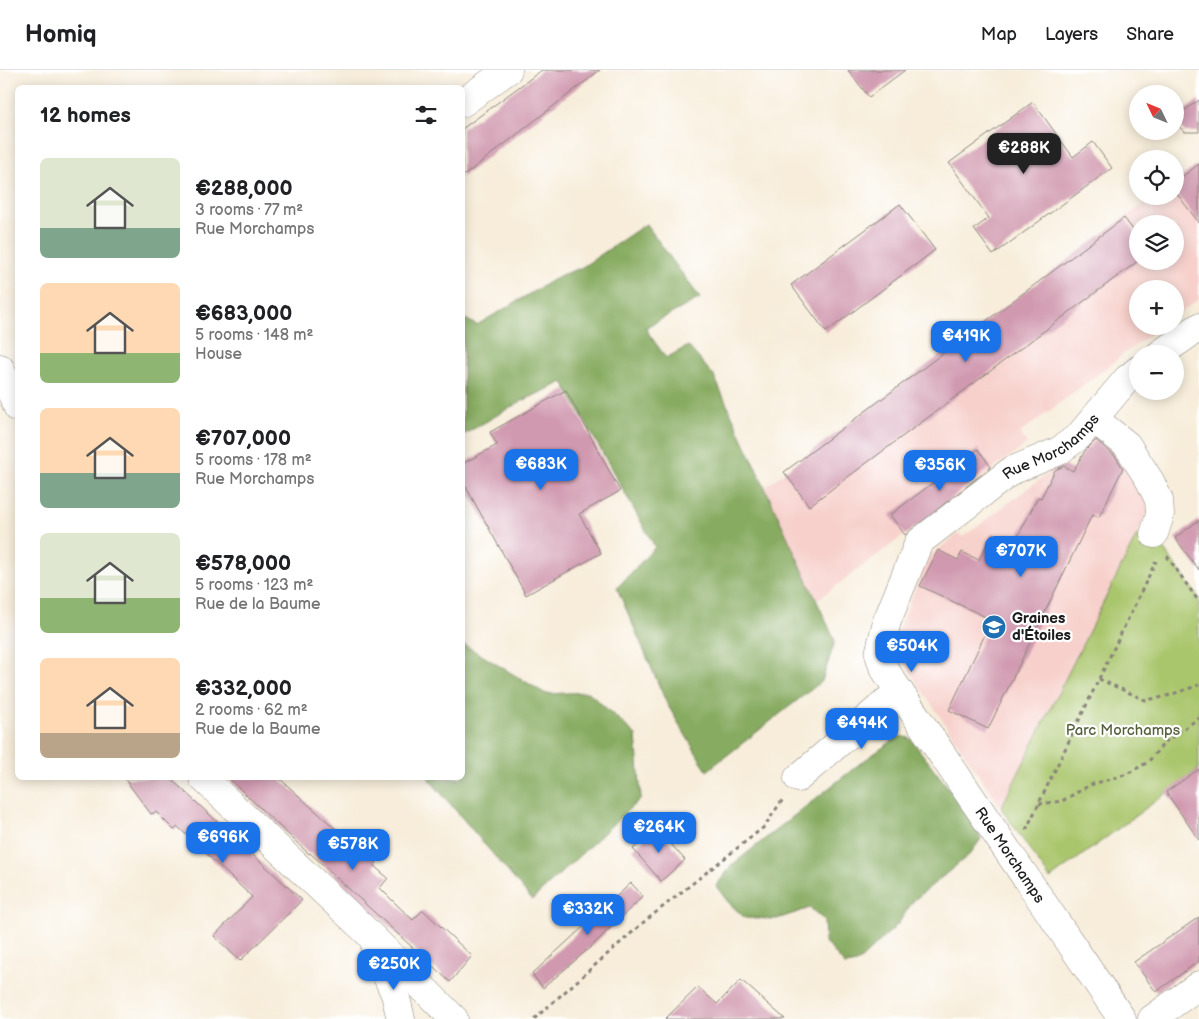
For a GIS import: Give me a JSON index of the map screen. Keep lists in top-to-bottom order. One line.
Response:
{"streets":{"street":["Rue Morchamps"]},"parks":["Parc Morchamps"],"places":{"school or university":["Graines d'Étoiles"]},"north":"top left","page":{"header":"Homiq","nav":["Map","Layers","Share"],"map_buttons":["+","−"],"heading":"12 homes","price":["€288K","€419K","€683K","€356K","€707K","€504K","€494K","€264K","€696K","€578K","€332K","€250K"],"list":[{"name":"€288,000","note":"3 rooms · 77 m² · Rue Morchamps"},{"name":"€683,000","note":"5 rooms · 148 m² · House"},{"name":"€707,000","note":"5 rooms · 178 m² · Rue Morchamps"},{"name":"€578,000","note":"5 rooms · 123 m² · Rue de la Baume"},{"name":"€332,000","note":"2 rooms · 62 m² · Rue de la Baume"}]}}
